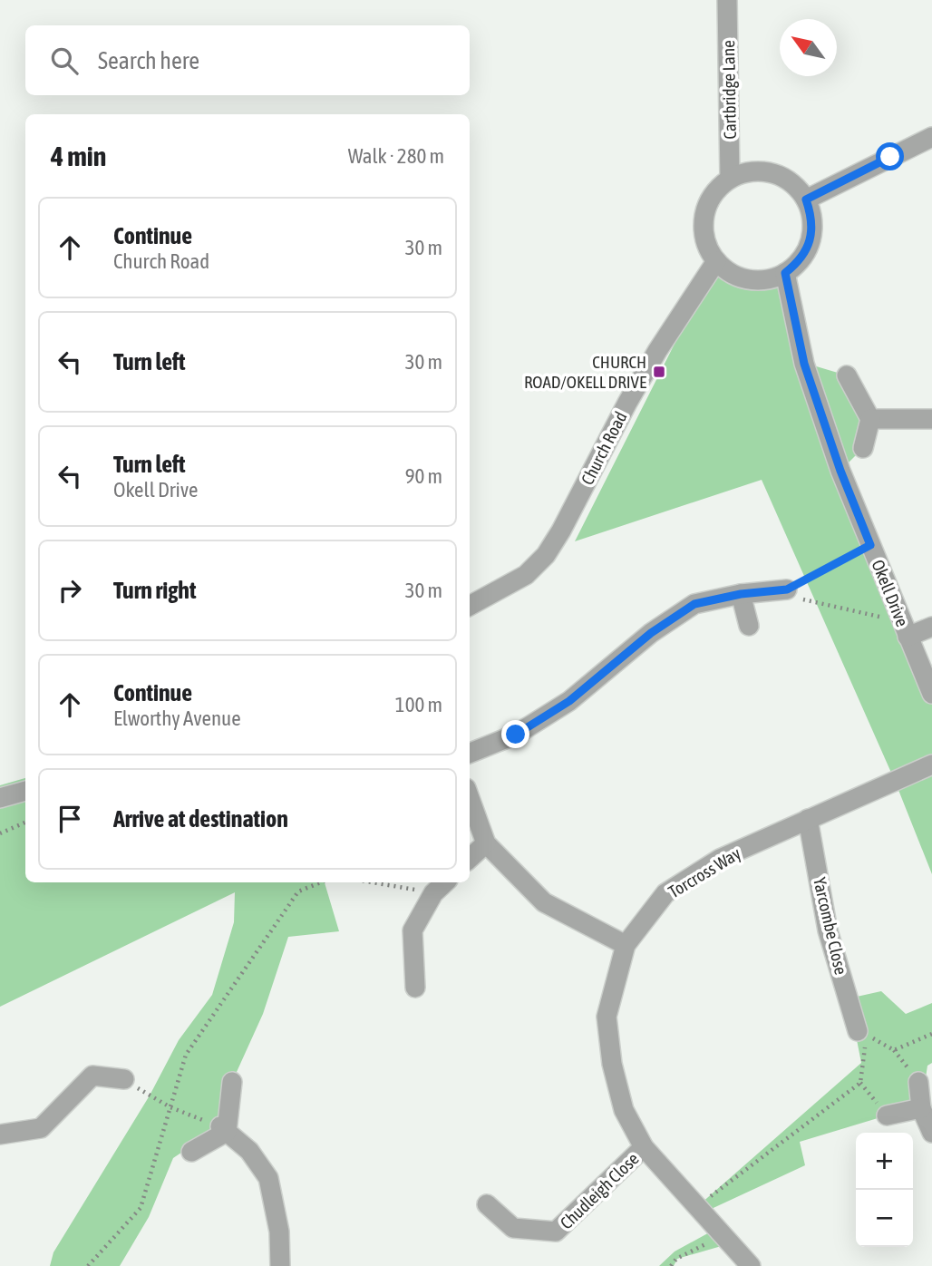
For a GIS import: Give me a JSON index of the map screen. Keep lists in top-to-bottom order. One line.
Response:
{"streets":{"street":["Cartbridge Lane","Church Road","Okell Drive","Torcross Way","Yarcombe Close","Chudleigh Close"]},"crossings":[["Cartbridge Lane","Church Road"],["Cartbridge Lane","Okell Drive"],["Church Road","Okell Drive"],["Torcross Way","Yarcombe Close"],["Torcross Way","Chudleigh Close"]],"places":{"transit":["CHURCH ROAD/OKELL DRIVE"]},"north":"top left","page":{"search":"Search here","heading":["4 min","Walk · 280 m"],"list":[["Continue","Church Road","30 m"],["Turn left","30 m"],["Turn left","Okell Drive","90 m"],["Turn right","30 m"],["Continue","Elworthy Avenue","100 m"],"Arrive at destination"],"map_buttons":["+","−"]}}
